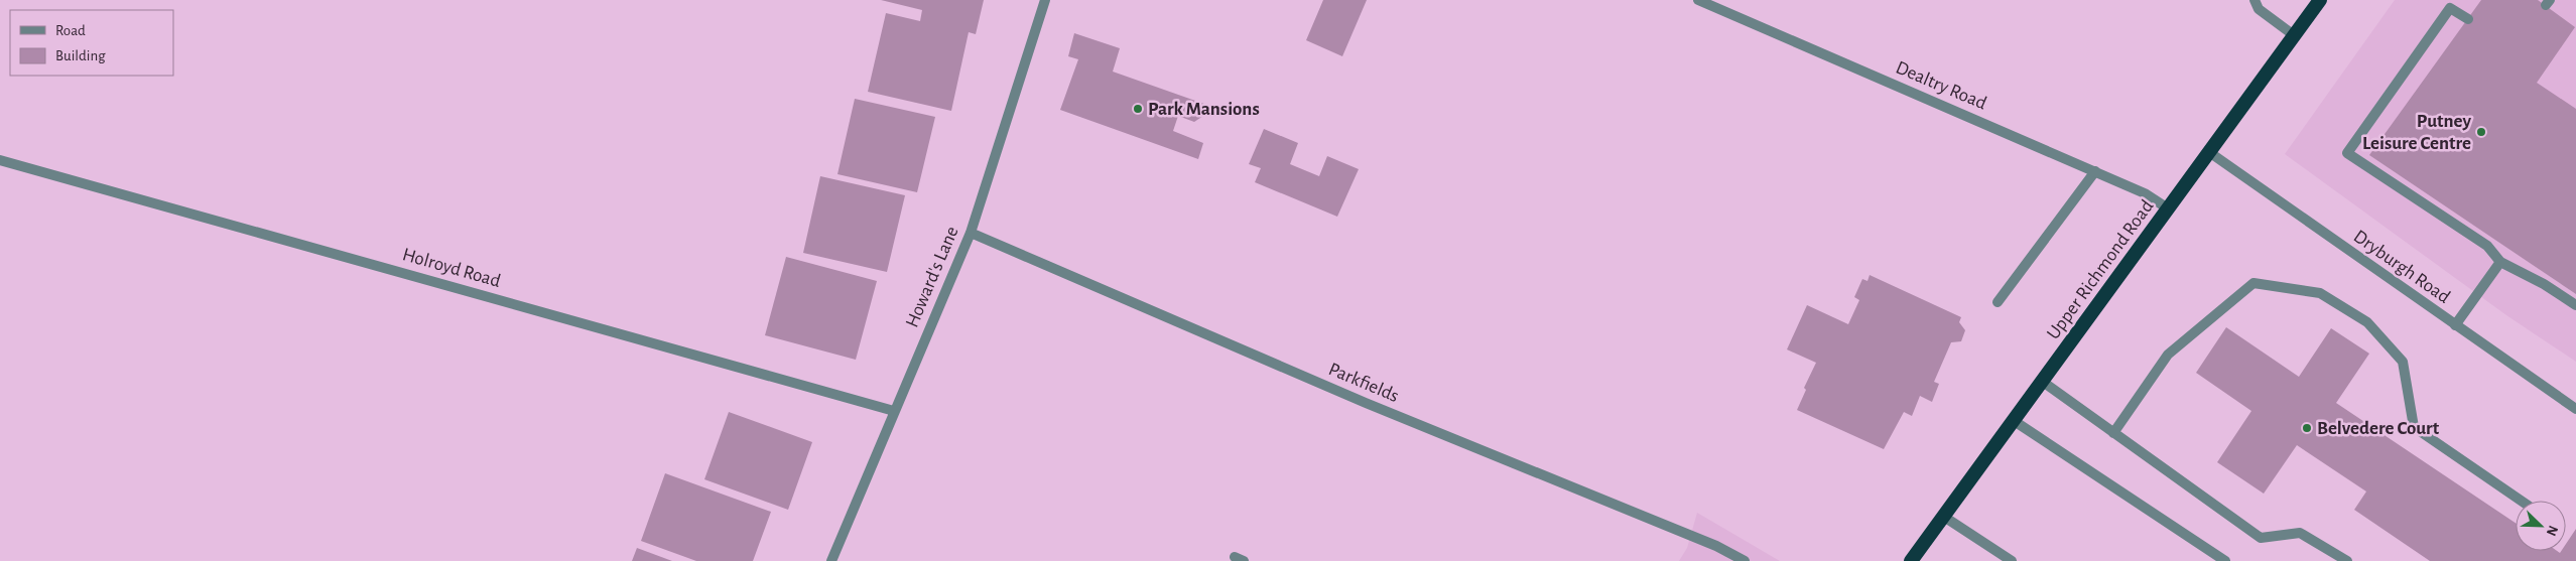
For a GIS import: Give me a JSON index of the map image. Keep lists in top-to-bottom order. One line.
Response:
{"streets":{"highway":["Upper Richmond Road"],"street":["Dealtry Road","Dryburgh Road","Holroyd Road","Howard's Lane","Parkfields"]},"crossings":[["Dealtry Road","Upper Richmond Road"],["Dryburgh Road","Upper Richmond Road"],["Holroyd Road","Howard's Lane"],["Howard's Lane","Parkfields"]],"places":["Park Mansions","Putney Leisure Centre","Belvedere Court"],"legend":["Road","Building"],"north":"bottom right"}
